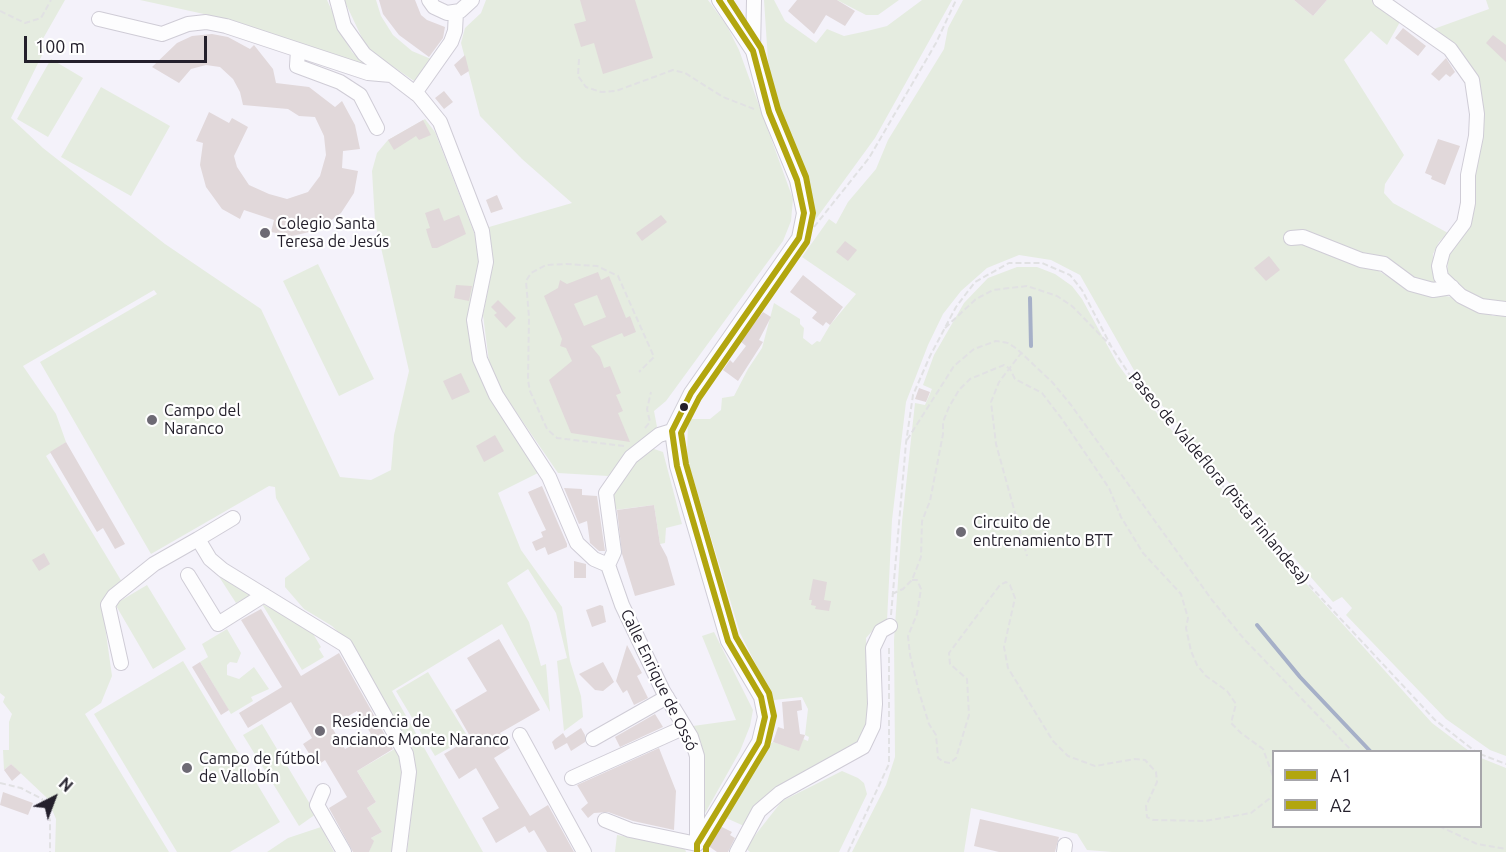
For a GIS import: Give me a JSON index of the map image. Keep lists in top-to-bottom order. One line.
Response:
{"streets":{"street":["Calle Enrique de Ossó"],"path":["Paseo de Valdeflora (Pista Finlandesa)"]},"places":["Colegio Santa Teresa de Jesús","Campo del Naranco","Circuito de entrenamiento BTT","Residencia de ancianos Monte Naranco","Campo de fútbol de Vallobín"],"lines":["transit line A1","transit line A2"],"legend":["A1","A2"],"scale_bar":"100 m","north":"top right"}
